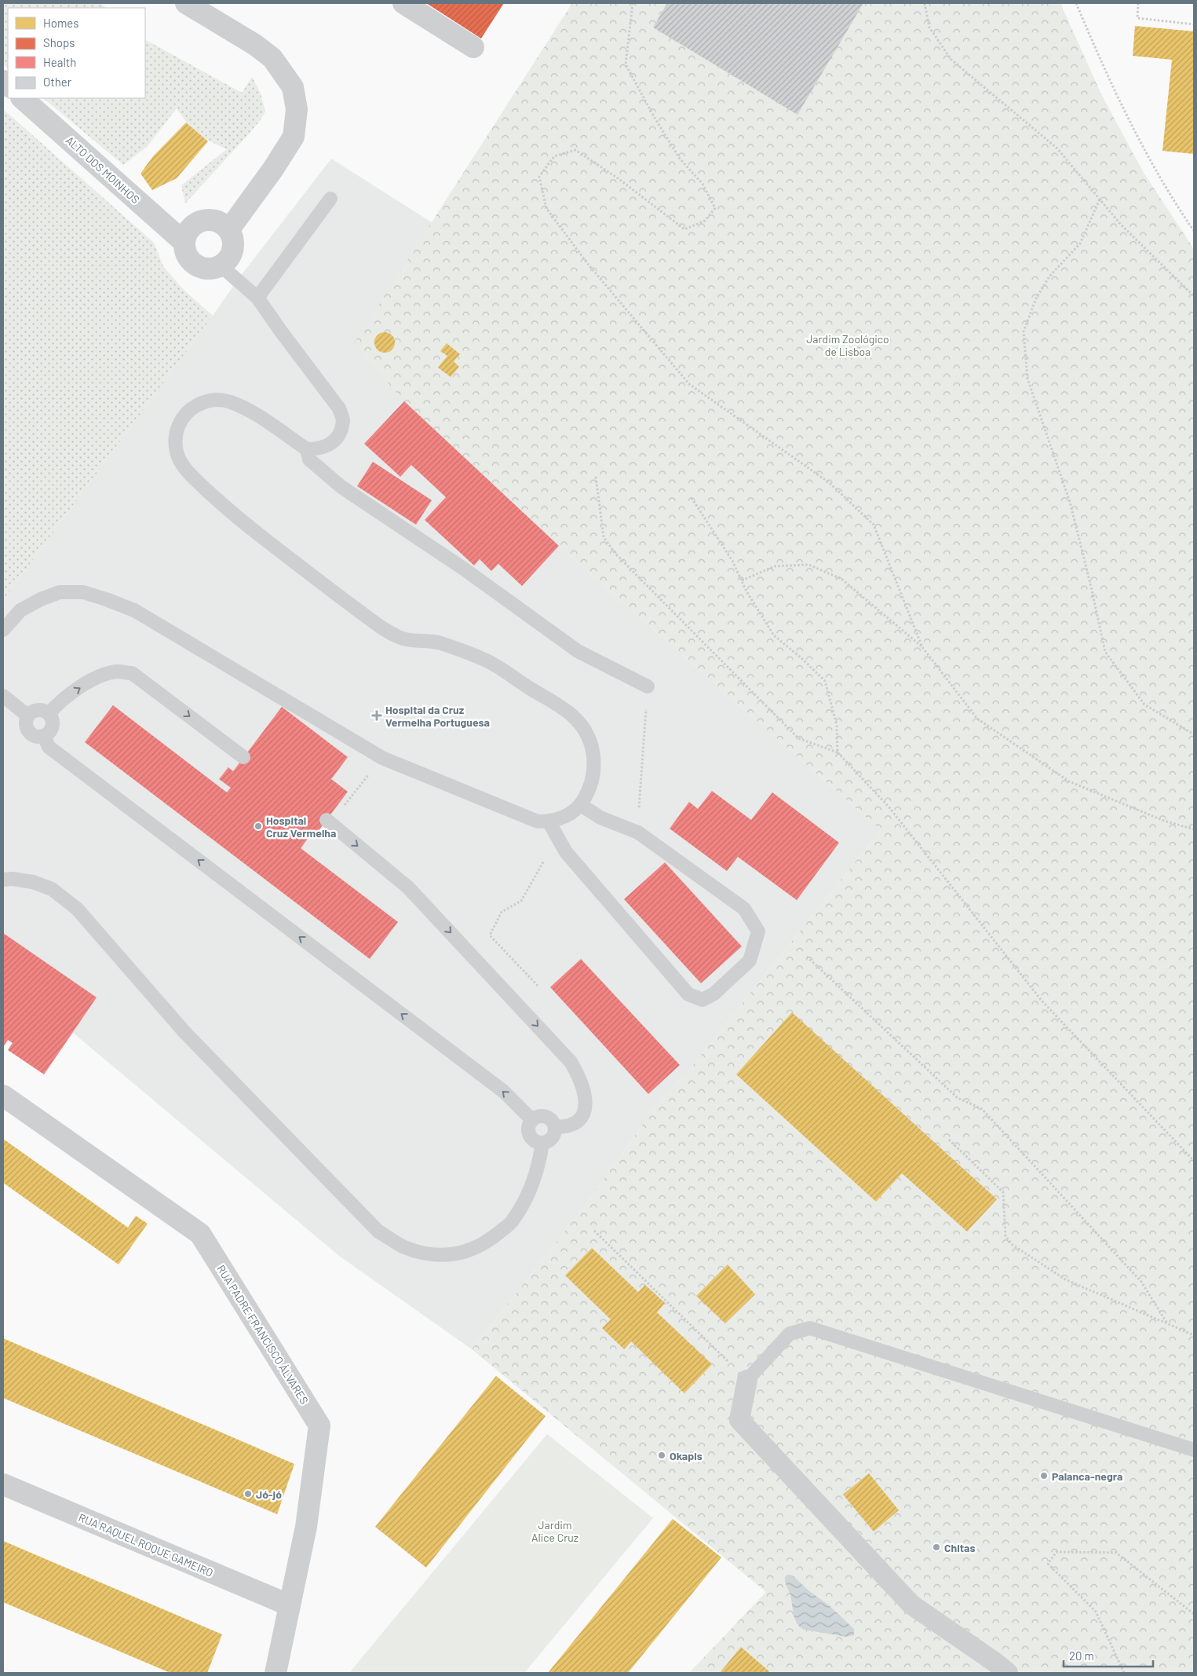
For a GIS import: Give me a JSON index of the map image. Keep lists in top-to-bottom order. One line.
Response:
{"streets":{"street":["ALTO DOS MOINHOS","RUA PADRE FRANCISCO ÁLVARES","RUA RAQUEL ROQUE GAMEIRO"]},"crossings":[["RUA PADRE FRANCISCO ÁLVARES","RUA RAQUEL ROQUE GAMEIRO"]],"parks":["Jardim Zoológico de Lisboa","Jardim Alice Cruz"],"places":{"health":["Hospital da Cruz Vermelha Portuguesa"],"other":["Hospital Cruz Vermelha","Okapis","Palanca-negra","Jó-jó","Chitas"]},"legend":["Homes","Shops","Health","Other"],"scale_bar":"20 m"}
